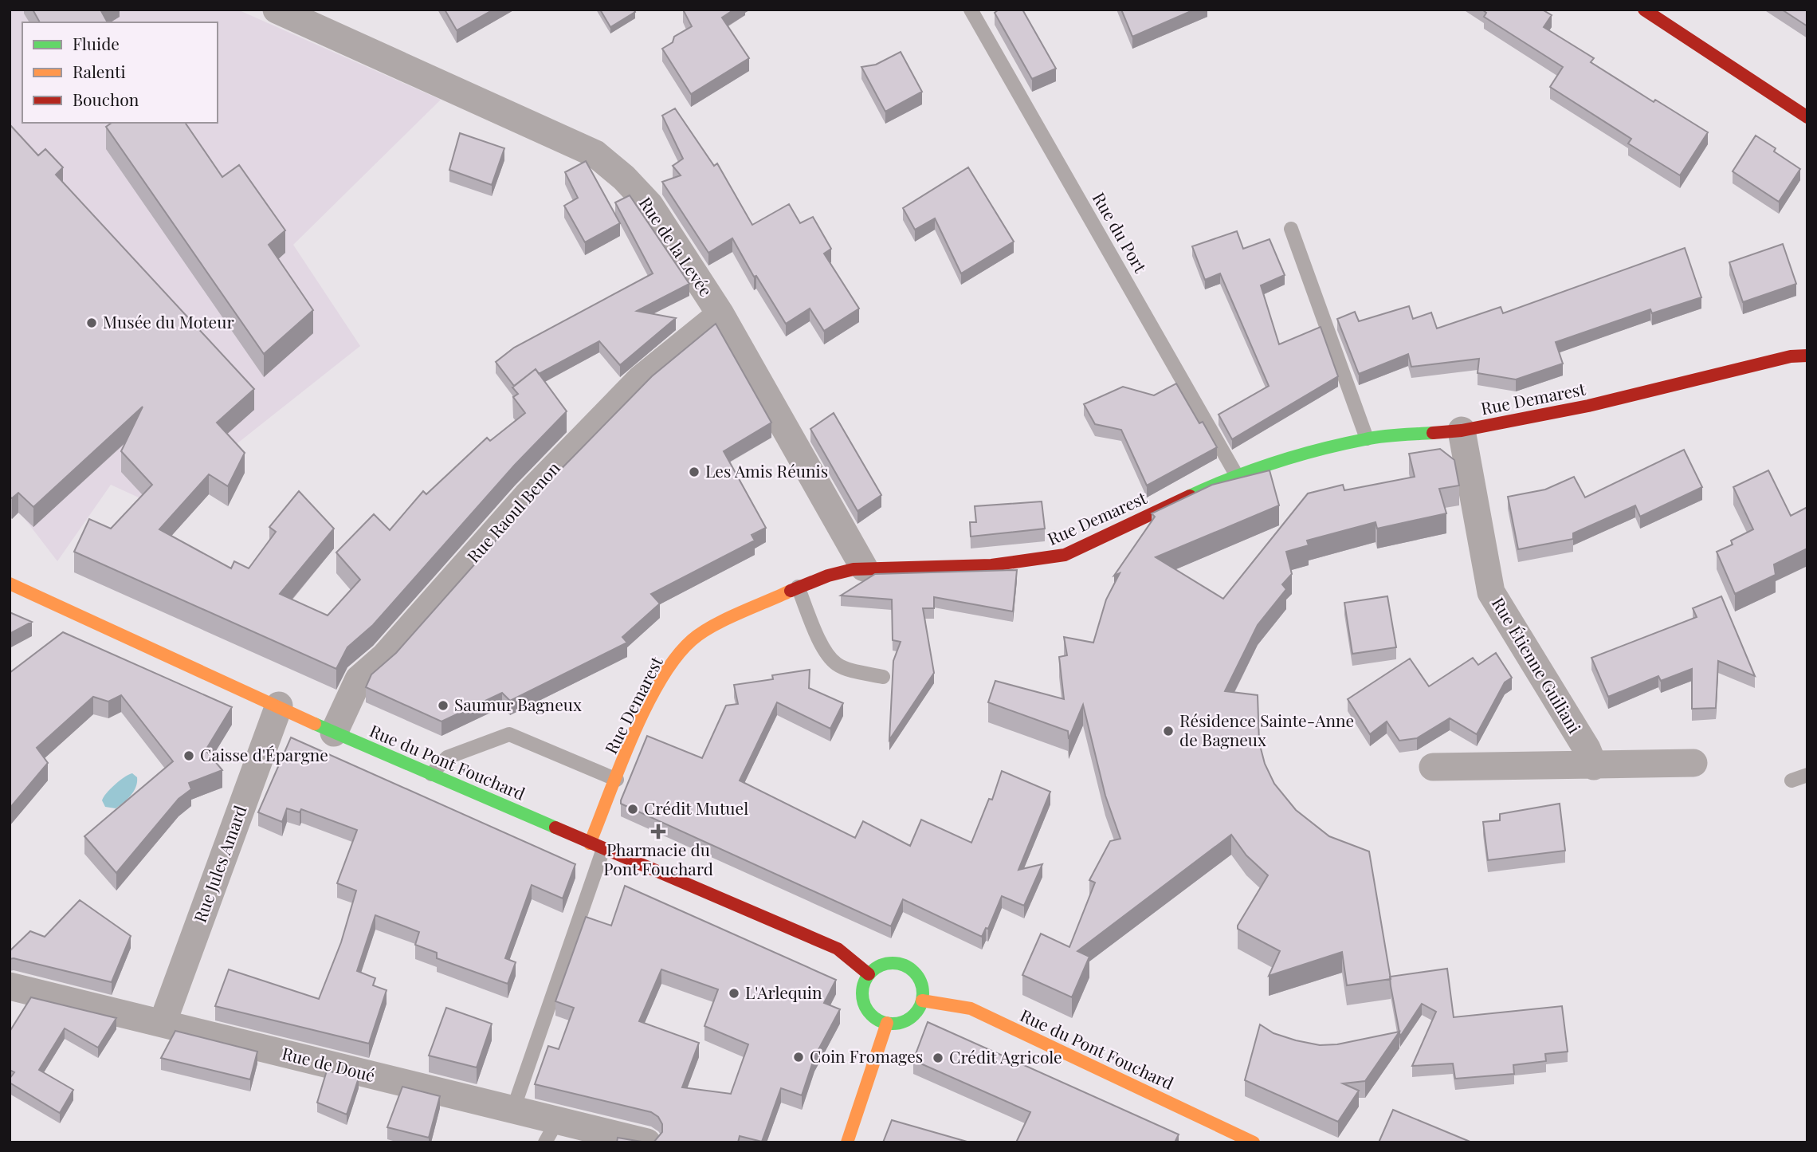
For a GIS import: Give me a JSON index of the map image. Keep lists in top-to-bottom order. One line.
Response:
{"streets":{"street":["Rue de la Levée","Rue Demarest","Rue Raoul Benon","Rue Étienne Guiliani","Rue du Pont Fouchard","Rue Jules Amard","Rue de Doué"],"lane":["Rue du Port"]},"crossings":[["Rue du Port","Rue Demarest"],["Rue de la Levée","Rue Demarest"],["Rue de la Levée","Rue Raoul Benon"],["Rue Demarest","Rue Étienne Guiliani"],["Rue Demarest","Rue du Pont Fouchard"],["Rue Raoul Benon","Rue du Pont Fouchard"],["Rue du Pont Fouchard","Rue Jules Amard"],["Rue Jules Amard","Rue de Doué"]],"places":{"other":["Musée du Moteur","Les Amis Réunis","Saumur Bagneux","Résidence Sainte-Anne de Bagneux","Caisse d'Épargne","Crédit Mutuel","L'Arlequin","Coin Fromages","Crédit Agricole"],"health":["Pharmacie du Pont Fouchard"]},"legend":["Fluide","Ralenti","Bouchon"]}
